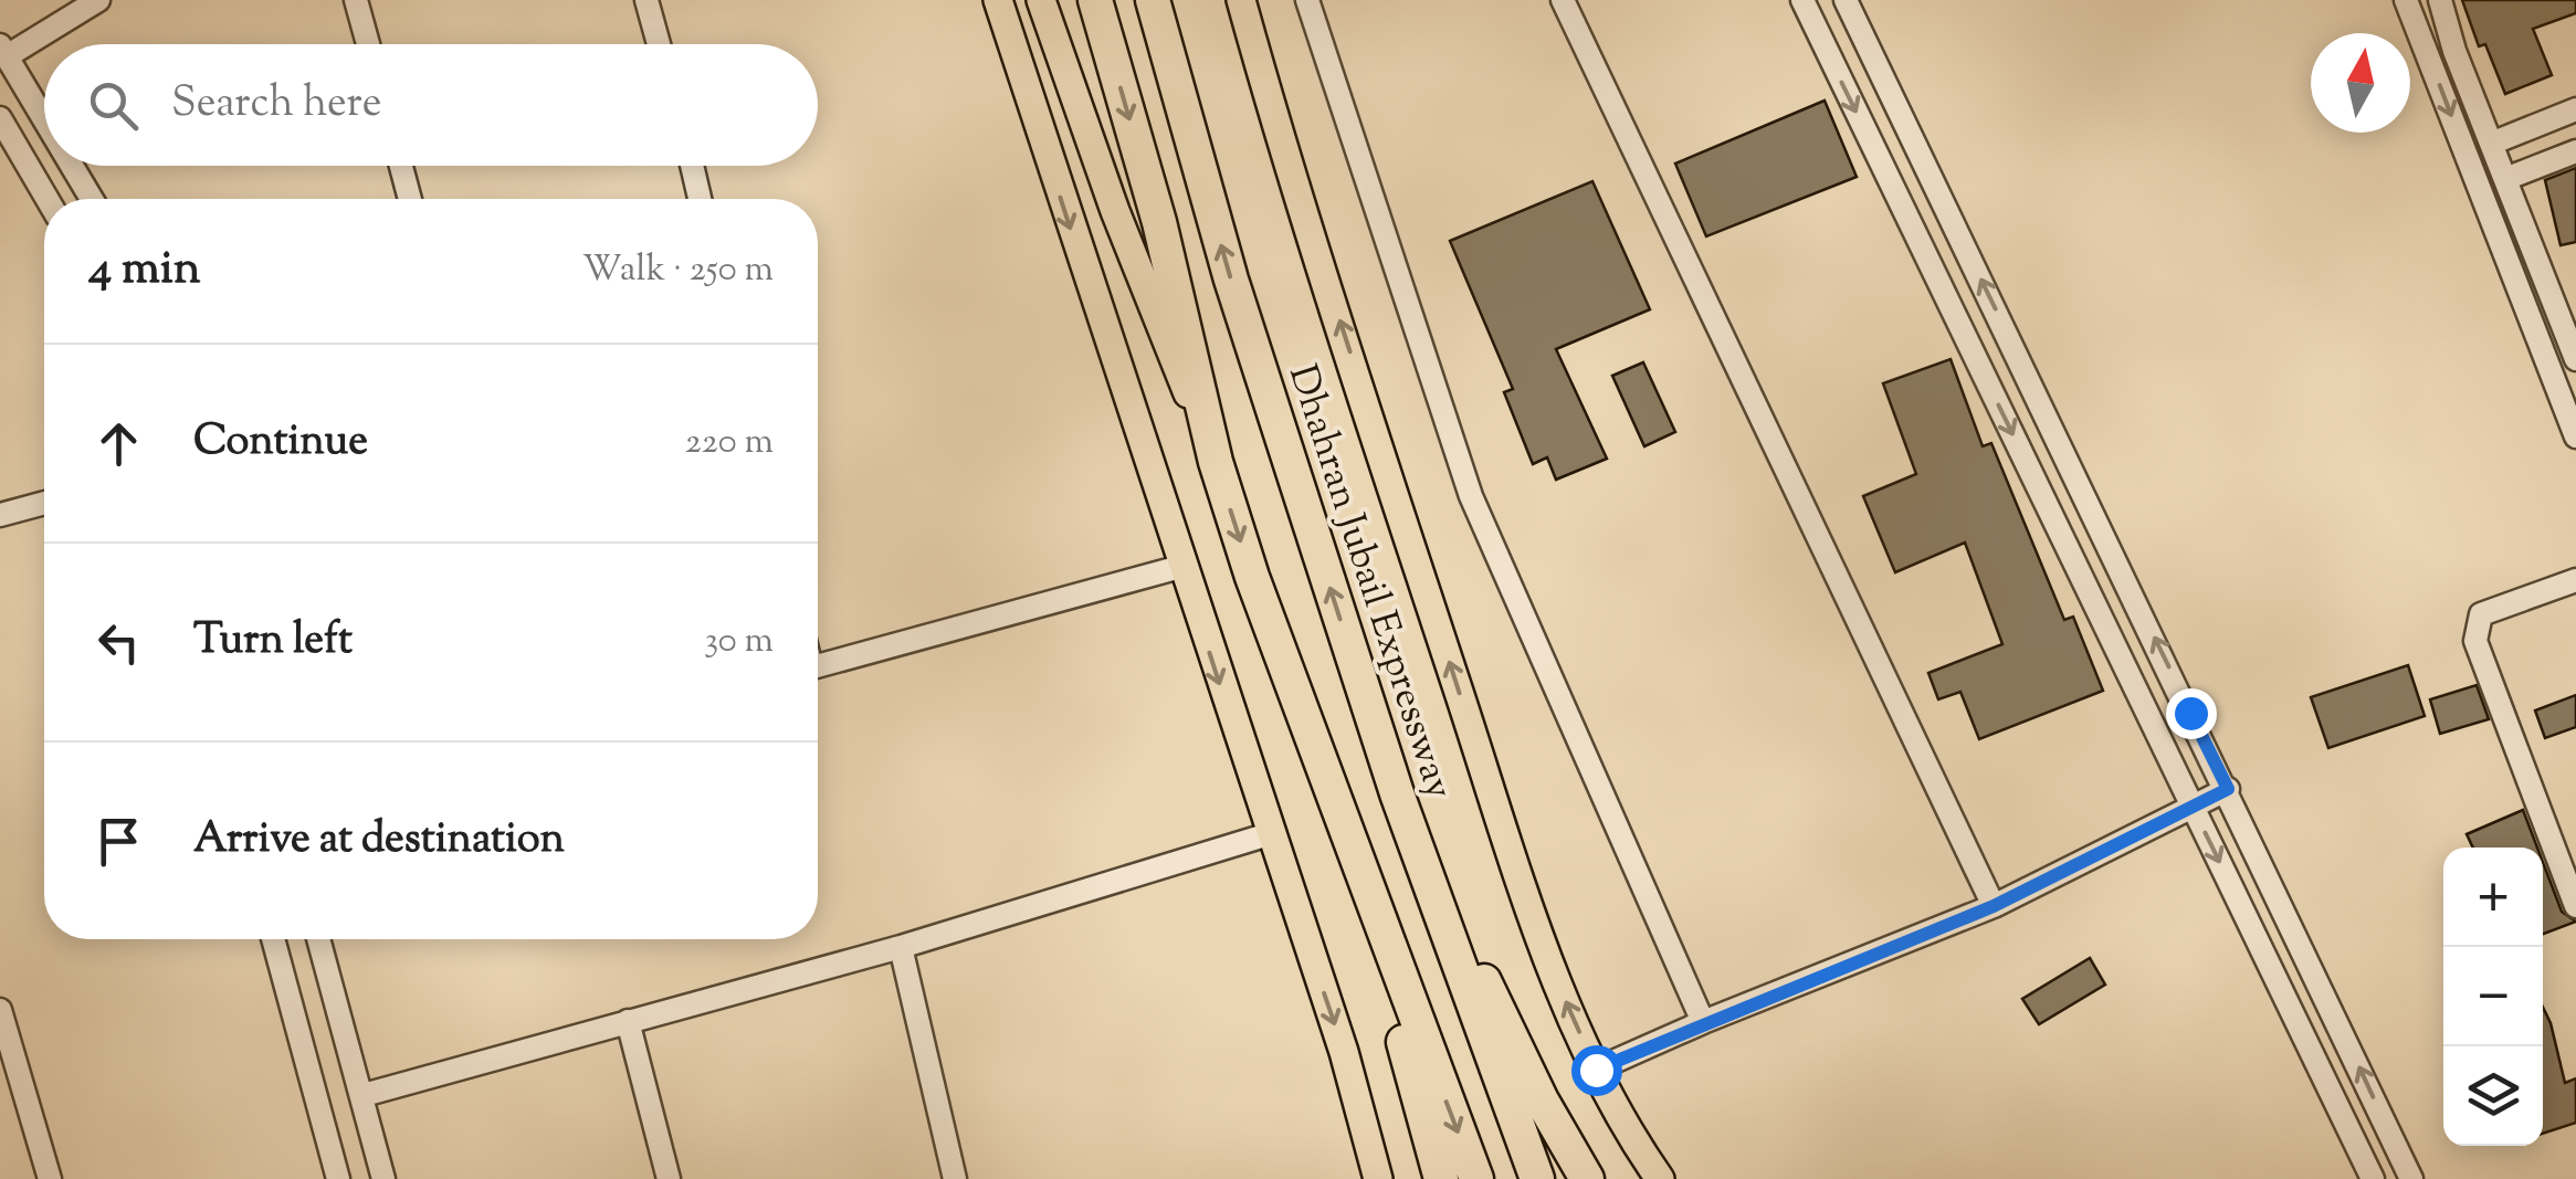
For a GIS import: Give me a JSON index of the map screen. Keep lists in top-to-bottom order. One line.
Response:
{"streets":{"highway":["Dhahran Jubail Expressway"]},"north":"top","page":{"search":"Search here","heading":["4 min","Walk · 250 m"],"list":[["Continue","220 m"],["Turn left","30 m"],"Arrive at destination"],"map_buttons":["+","−"]}}
